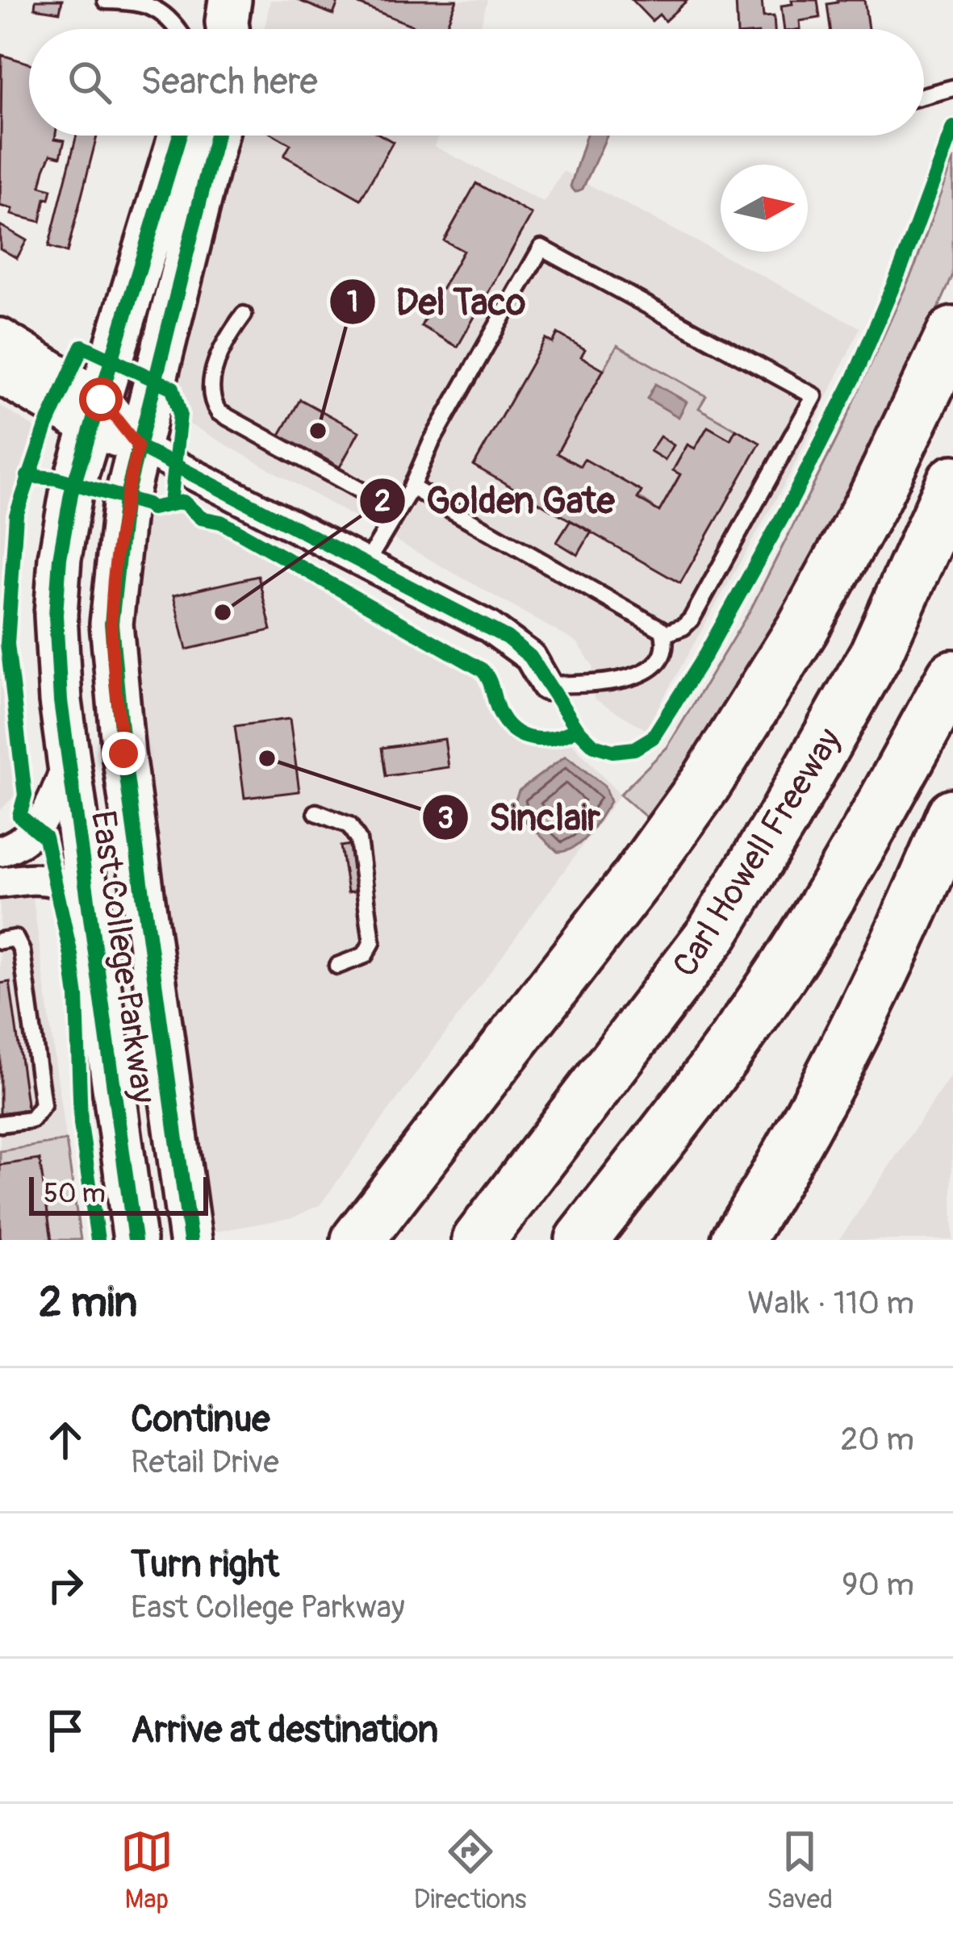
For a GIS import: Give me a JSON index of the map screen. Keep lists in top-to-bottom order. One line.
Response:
{"streets":{"highway":["Carl Howell Freeway"],"main road":["East College Parkway"]},"places":["Del Taco","Golden Gate","Sinclair"],"scale_bar":"50 m","north":"right","page":{"search":"Search here","scale":"50 m","heading":["2 min","Walk · 110 m"],"list":[["Continue","Retail Drive","20 m"],["Turn right","East College Parkway","90 m"],"Arrive at destination"],"nav":["Map","Directions","Saved"]}}
